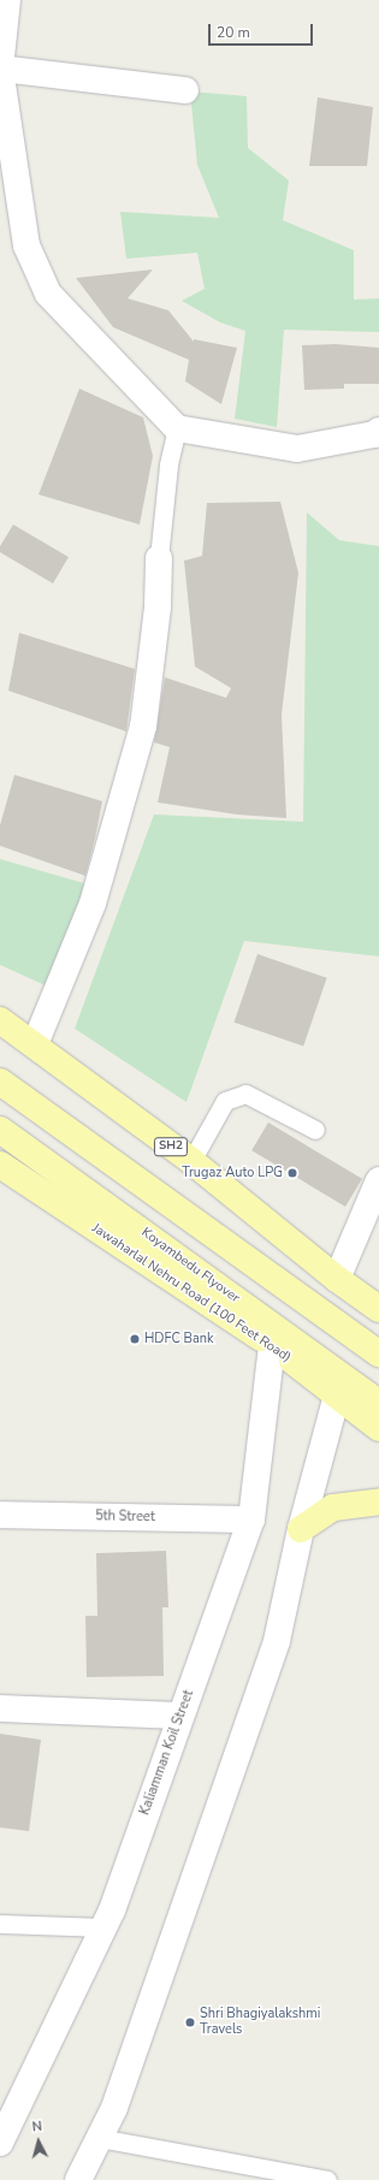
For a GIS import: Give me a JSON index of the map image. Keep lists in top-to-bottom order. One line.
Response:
{"streets":{"main road":["SH2","Koyambedu Flyover","Jawaharlal Nehru Road (100 Feet Road)"],"street":["5th Street","Kaliamman Koil Street"]},"crossings":[["Jawaharlal Nehru Road (100 Feet Road)","Kaliamman Koil Street"],["5th Street","Kaliamman Koil Street"]],"places":["Trugaz Auto LPG","HDFC Bank","Shri Bhagiyalakshmi Travels"],"scale_bar":"20 m","north":"top"}
